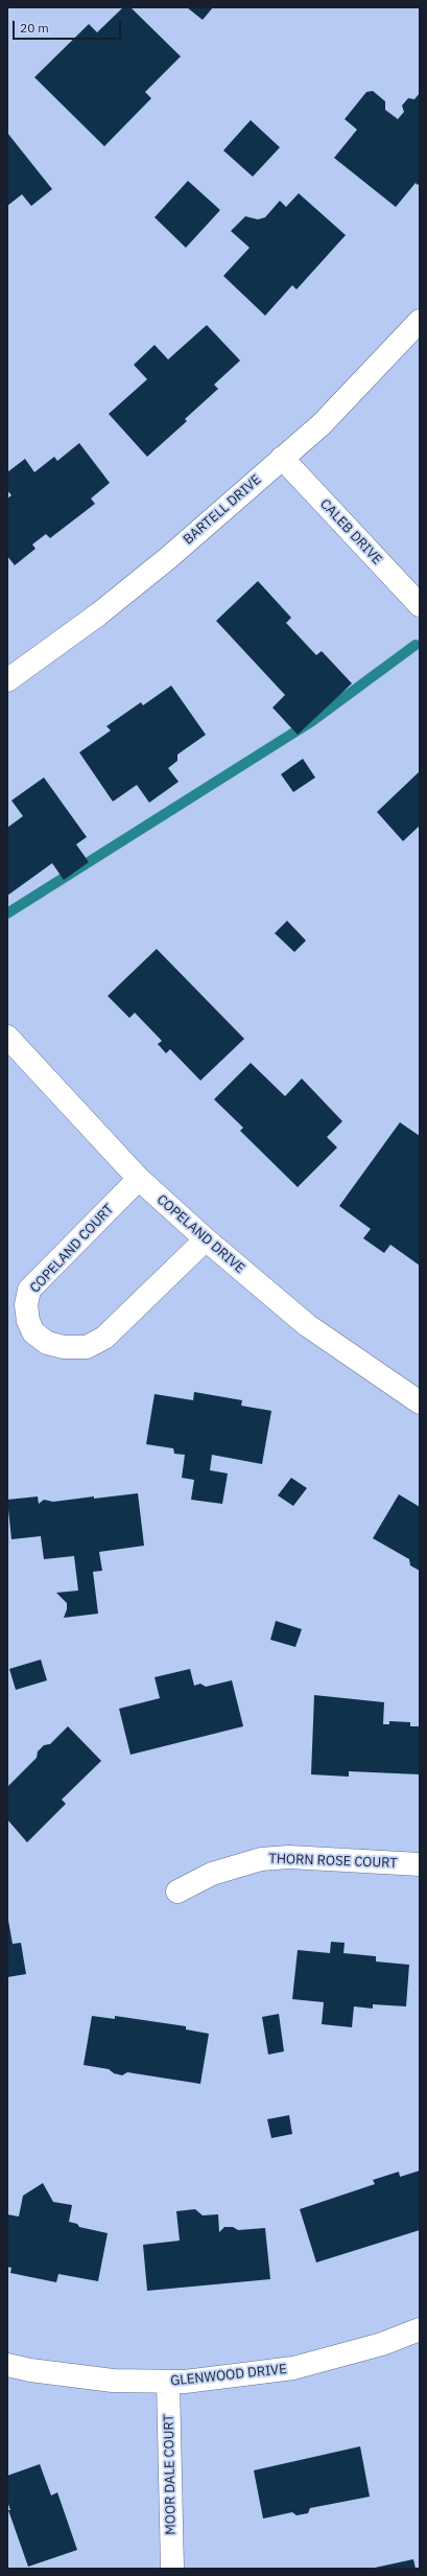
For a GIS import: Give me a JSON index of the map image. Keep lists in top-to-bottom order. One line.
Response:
{"streets":{"street":["BARTELL DRIVE","CALEB DRIVE","COPELAND DRIVE","COPELAND COURT","THORN ROSE COURT","GLENWOOD DRIVE","MOOR DALE COURT"]},"crossings":[["BARTELL DRIVE","CALEB DRIVE"],["COPELAND DRIVE","COPELAND COURT"],["GLENWOOD DRIVE","MOOR DALE COURT"]],"scale_bar":"20 m"}
